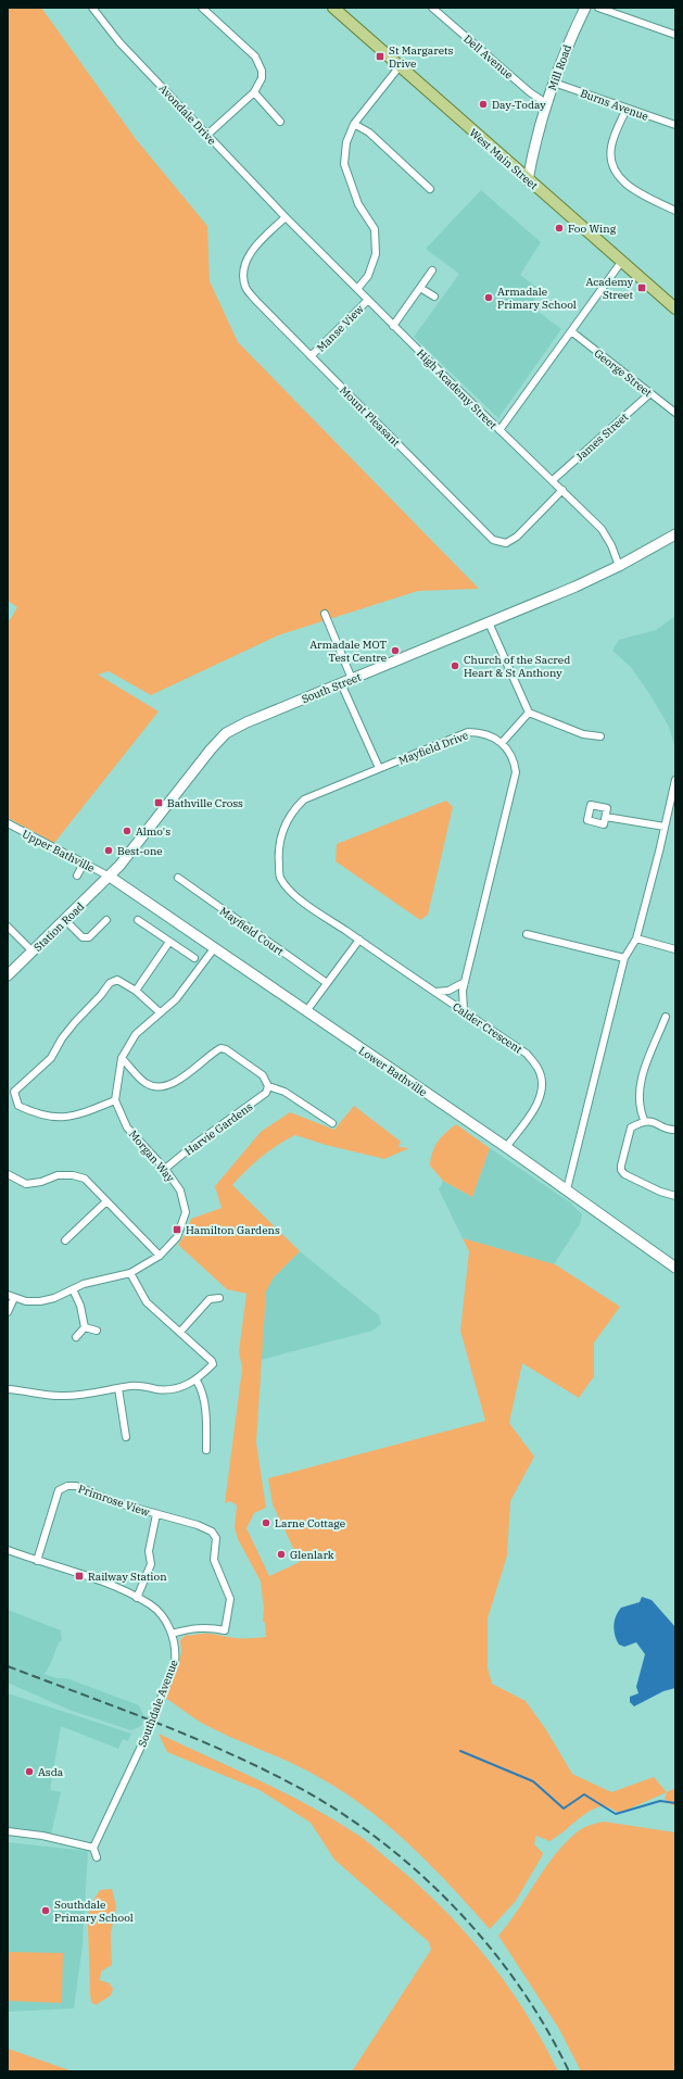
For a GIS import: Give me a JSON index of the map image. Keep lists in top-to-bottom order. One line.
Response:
{"streets":{"main road":["Mill Road","West Main Street","South Street","Station Road","Lower Bathville"],"street":["Dell Avenue","Burns Avenue","Avondale Drive","Manse View","George Street","High Academy Street","Mount Pleasant","James Street","Mayfield Drive","Upper Bathville","Mayfield Court","Calder Crescent","Harvie Gardens","Morgan Way","Primrose View","Southdale Avenue"]},"crossings":[["Dell Avenue","Mill Road"],["Mill Road","Burns Avenue"],["Mill Road","West Main Street"],["Avondale Drive","High Academy Street"],["Avondale Drive","Mount Pleasant"],["Manse View","High Academy Street"],["Manse View","Mount Pleasant"],["George Street","James Street"],["High Academy Street","Mount Pleasant"],["High Academy Street","James Street"],["High Academy Street","South Street"],["South Street","Upper Bathville"],["South Street","Station Road"],["South Street","Lower Bathville"],["Mayfield Drive","Calder Crescent"],["Upper Bathville","Station Road"],["Upper Bathville","Lower Bathville"],["Station Road","Lower Bathville"],["Calder Crescent","Lower Bathville"],["Harvie Gardens","Morgan Way"],["Primrose View","Southdale Avenue"]],"places":{"transit":["St Margarets Drive","Academy Street","Bathville Cross","Hamilton Gardens","Railway Station"],"other":["Day-Today","Foo Wing","Armadale Primary School","Armadale MOT Test Centre","Church of the Sacred Heart & St Anthony","Almo's","Best-one","Larne Cottage","Glenlark","Asda","Southdale Primary School"]}}
